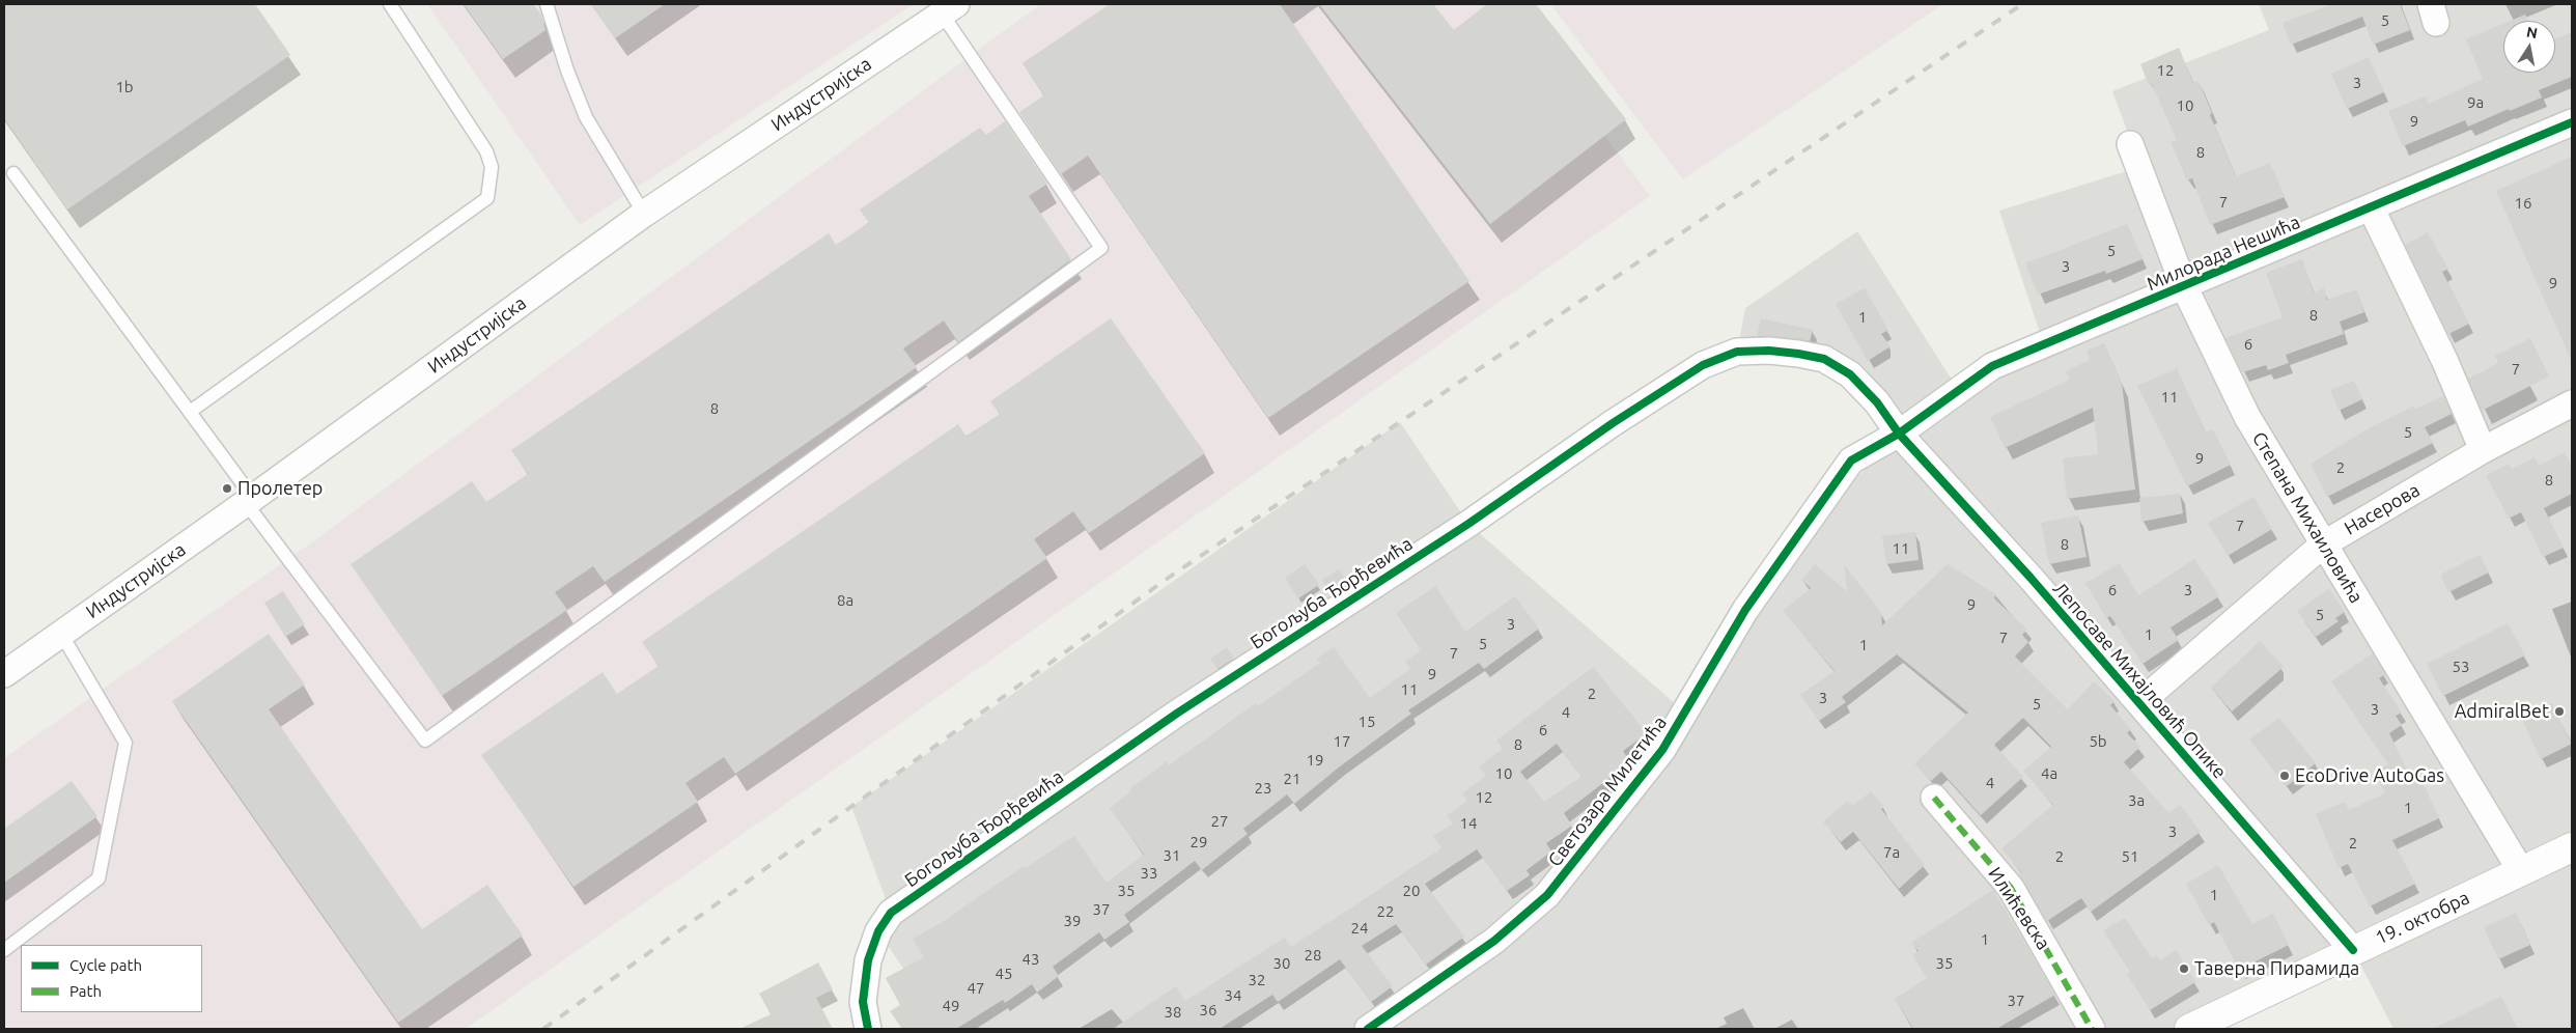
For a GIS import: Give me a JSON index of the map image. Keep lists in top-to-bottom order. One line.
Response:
{"streets":{"street":["Индустријска","Милорада Нешића","Насерова","Степана Михаиловића","Богољуба Ђорђевића","Лепосаве Михајловић Опике","Светозара Милетића","Илићевска","19. октобра"]},"crossings":[["Милорада Нешића","Степана Михаиловића"],["Милорада Нешића","Богољуба Ђорђевића"],["Милорада Нешића","Лепосаве Михајловић Опике"],["Милорада Нешића","Светозара Милетића"],["Насерова","Степана Михаиловића"],["Насерова","Лепосаве Михајловић Опике"],["Степана Михаиловића","19. октобра"],["Богољуба Ђорђевића","Лепосаве Михајловић Опике"],["Богољуба Ђорђевића","Светозара Милетића"],["Лепосаве Михајловић Опике","Светозара Милетића"],["Лепосаве Михајловић Опике","19. октобра"]],"places":["Пролетер","AdmiralBet","EcoDrive AutoGas","Таверна Пирамида"],"house_numbers":["5","12","3","1b","9a","10","9","8","7","16","5","3","9","8","1","6","7","11","8","5","9","2","8","7","8","11","6","3","8a","9","5","3","1","7","5","1","7","53","9","11","2","3","5","3","4","15","6","17","5b","8","19","10","4a","21","4","23","12","3a","1","27","14","3","29","2","7a","31","2","51","33","35","20","1","37","22","39","24","1","28","43","30","35","45","32","47","34","37","49","36","38"],"legend":["Cycle path","Path"],"north":"top"}
